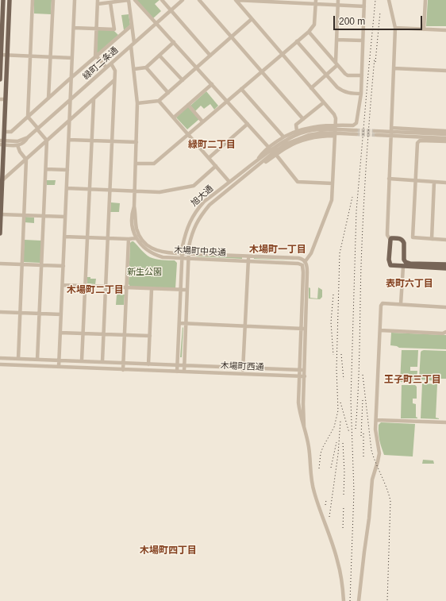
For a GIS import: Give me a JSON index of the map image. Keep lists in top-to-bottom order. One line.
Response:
{"streets":{"street":["緑町二条通","旭大通","木場町中央通","木場町西通"]},"crossings":[["旭大通","木場町中央通"],["旭大通","木場町西通"]],"districts":["緑町二丁目","木場町一丁目","表町六丁目","木場町二丁目","王子町三丁目","木場町四丁目"],"parks":["新生公園"],"scale_bar":"200 m"}
